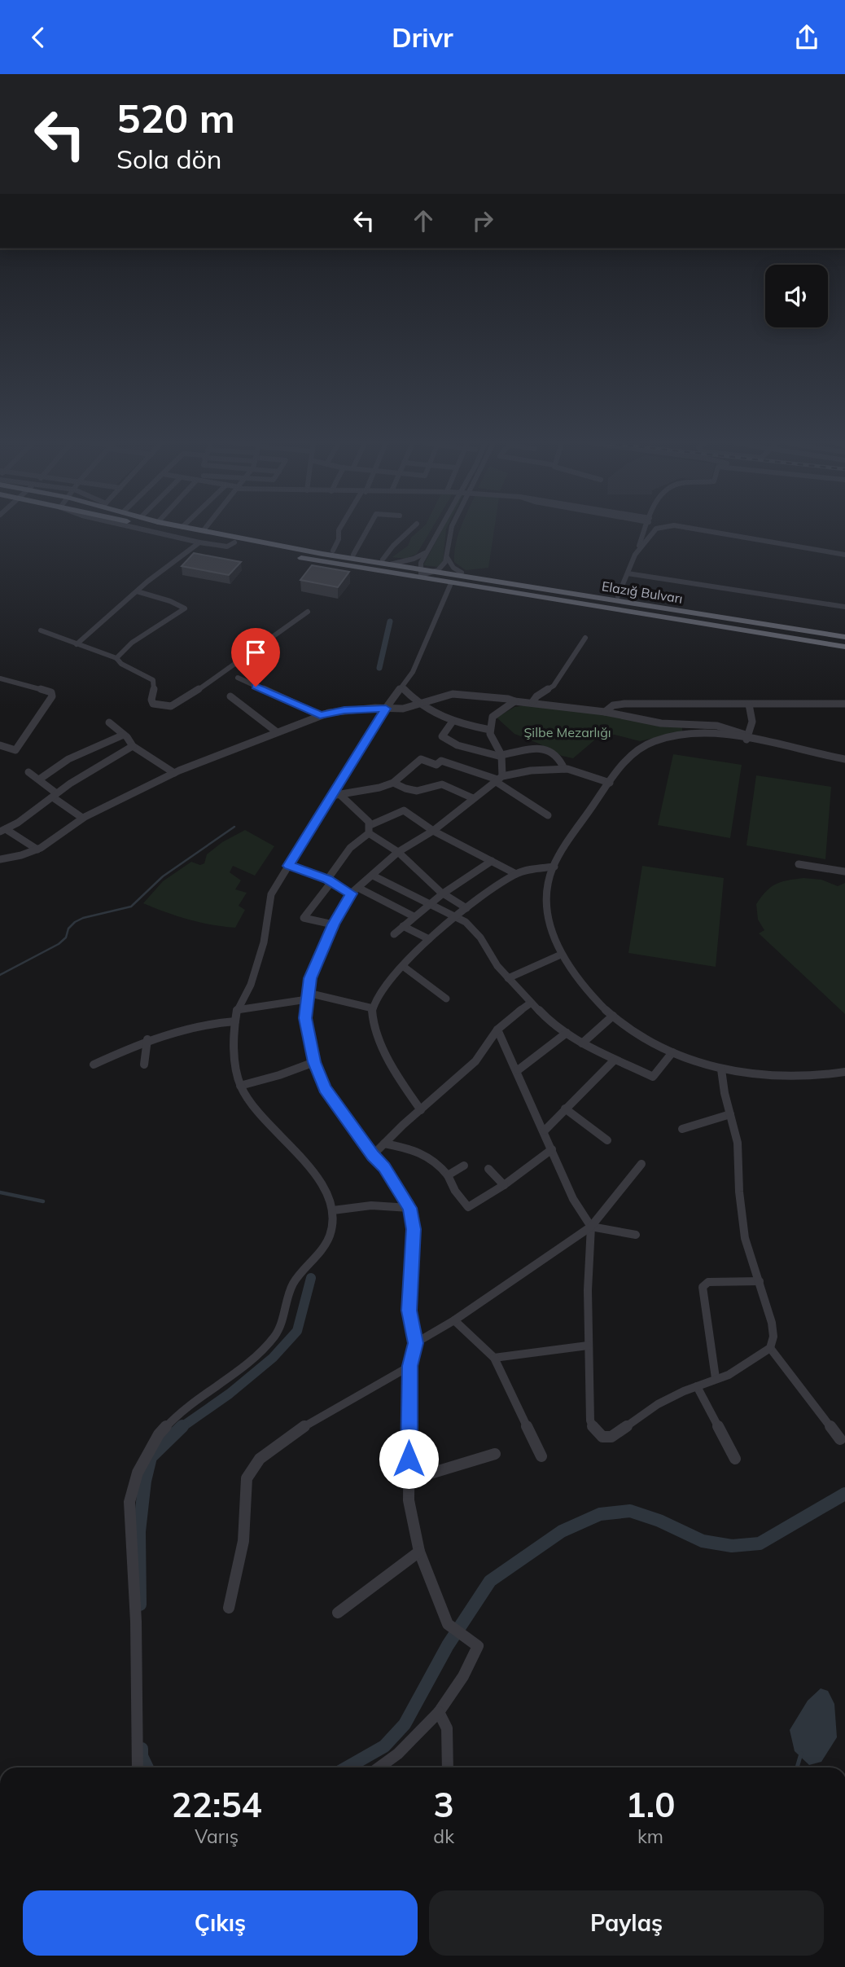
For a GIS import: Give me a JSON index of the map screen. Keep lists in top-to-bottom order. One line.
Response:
{"streets":{"highway":["Elazığ Bulvarı"]},"parks":["Şilbe Mezarlığı"],"page":{"header":"Drivr","turn":["520 m","Sola dön"],"eta":["22:54","Varış","3","dk","1.0","km"],"buttons":["Çıkış","Paylaş"]}}
